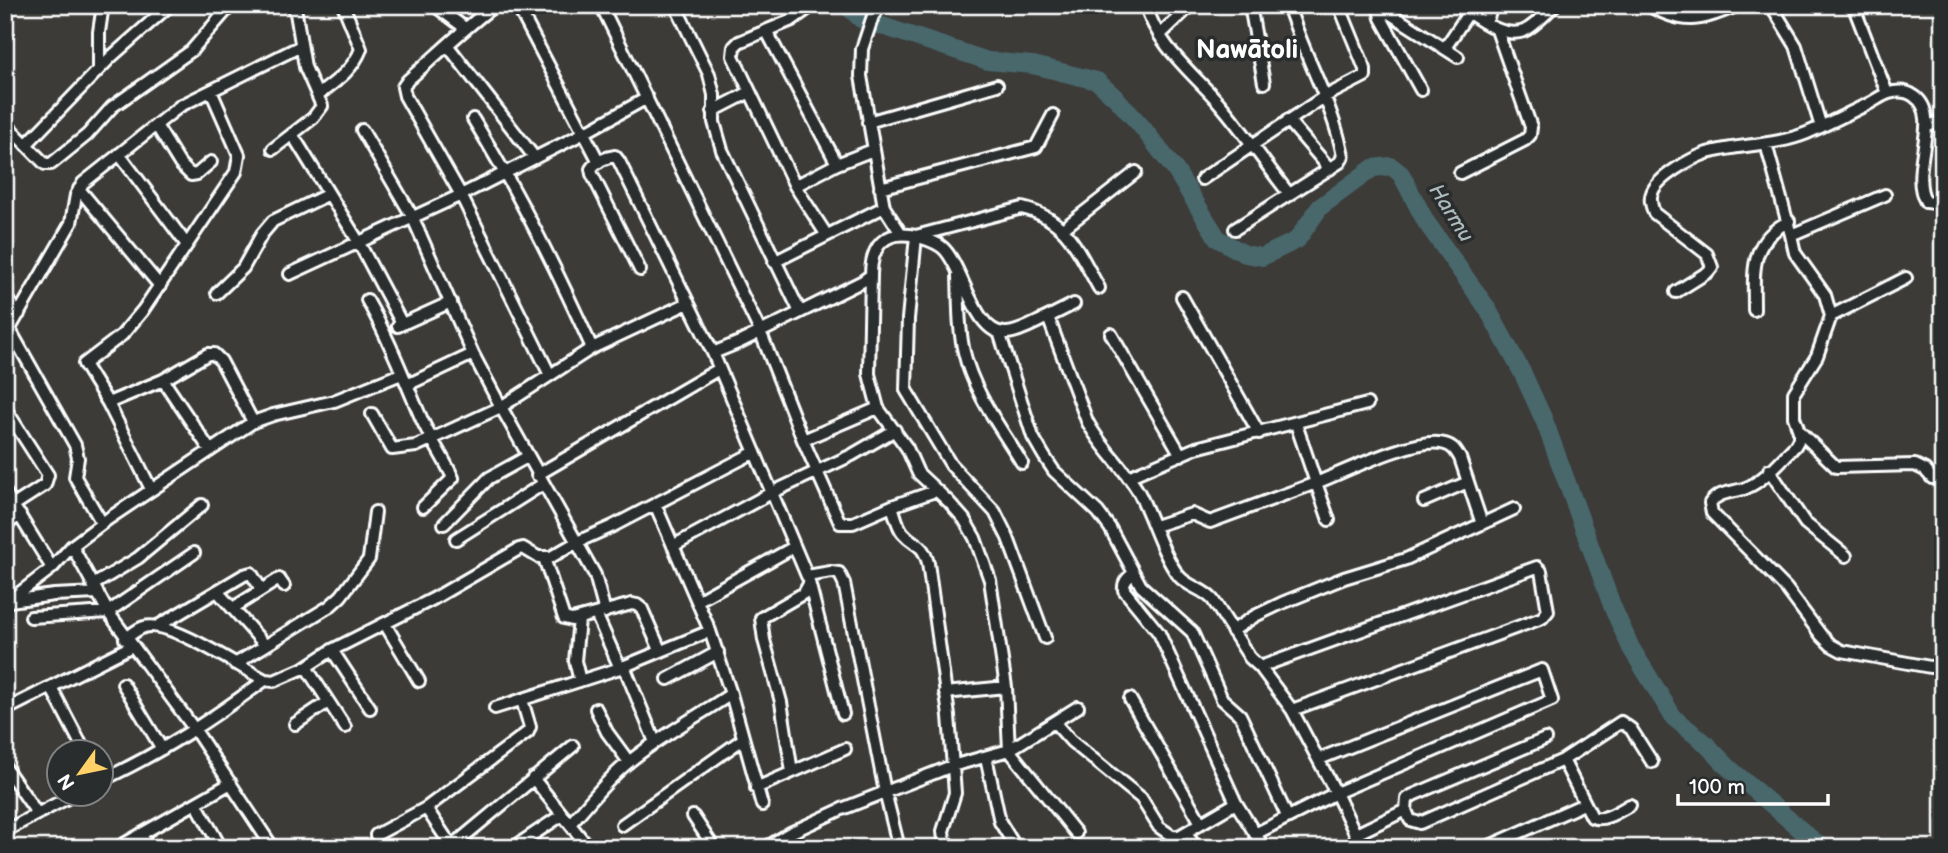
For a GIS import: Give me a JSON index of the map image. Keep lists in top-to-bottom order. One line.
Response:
{"districts":["Nawātoli"],"water":["Harmu"],"scale_bar":"100 m","north":"bottom left"}
